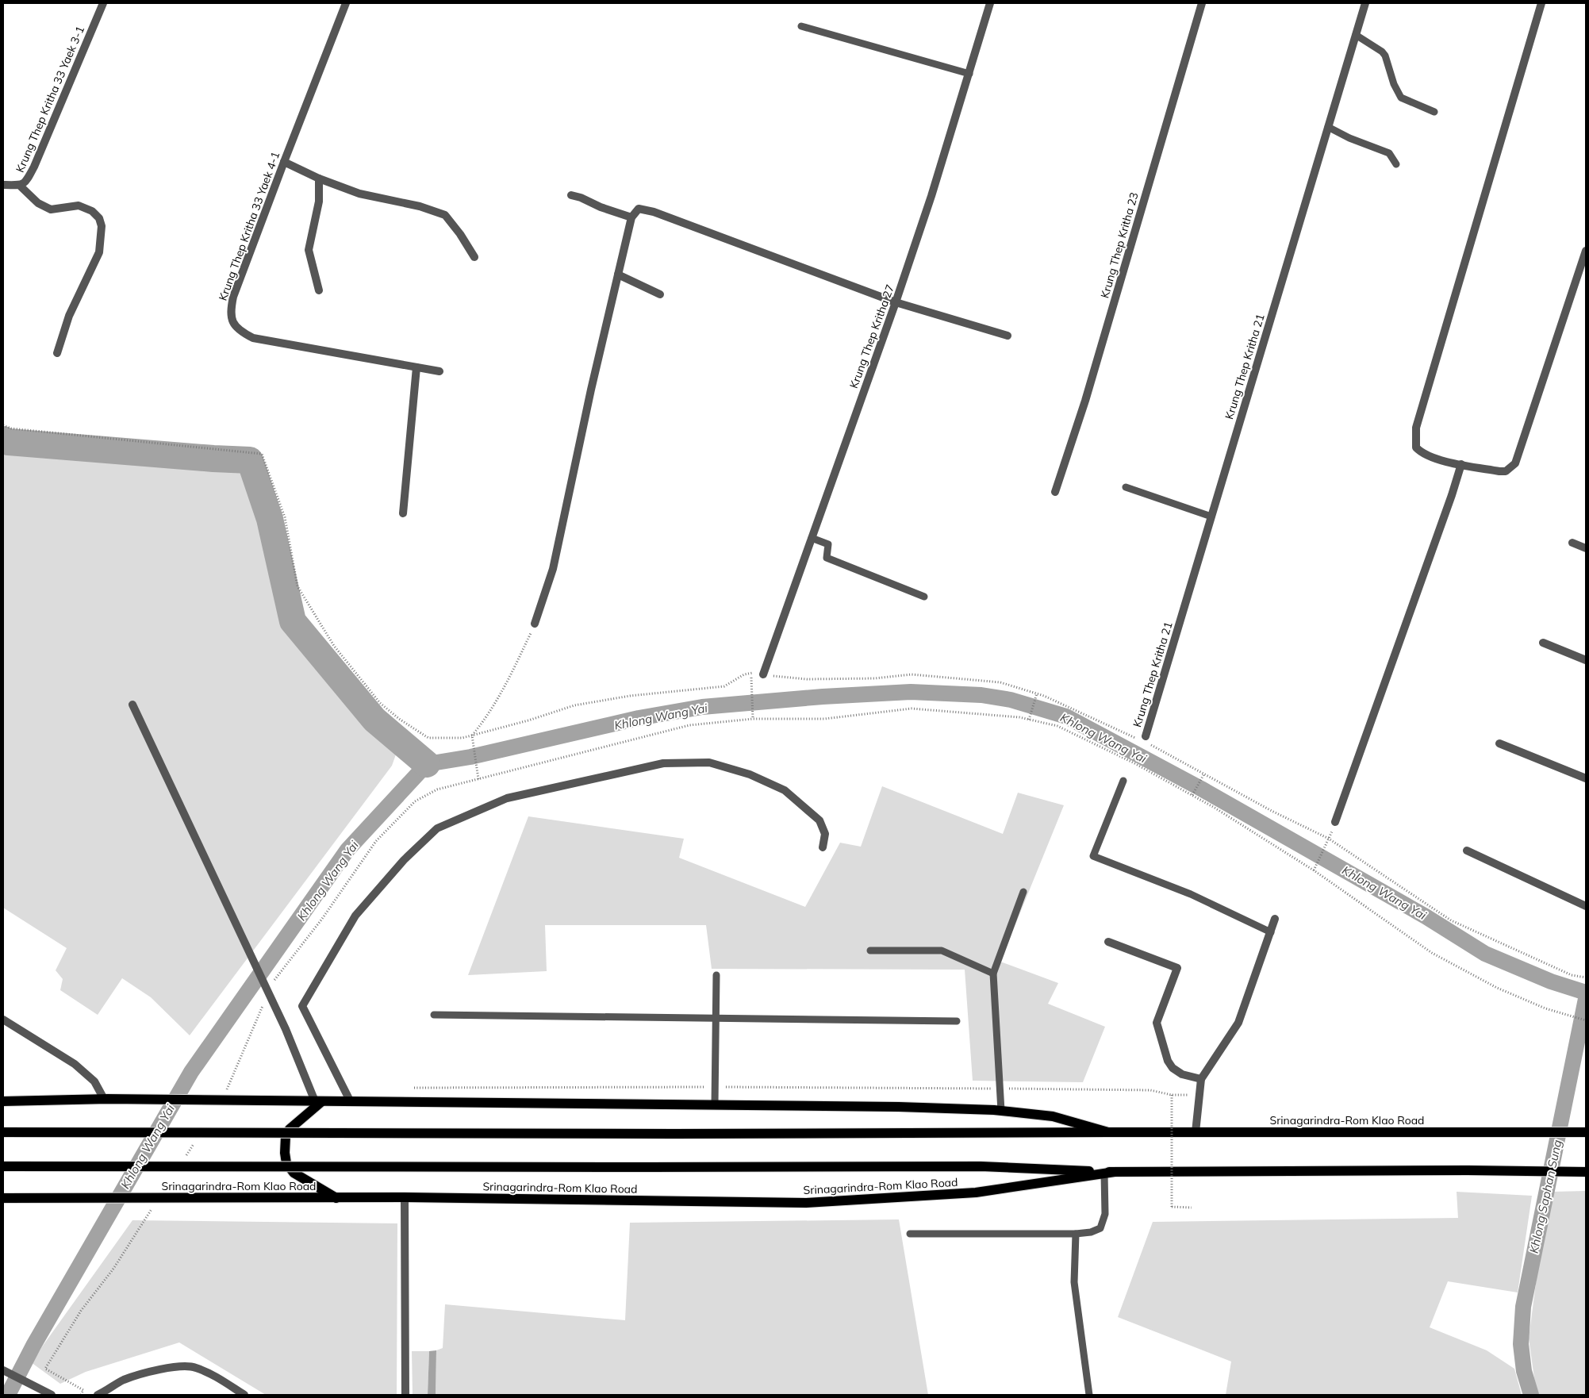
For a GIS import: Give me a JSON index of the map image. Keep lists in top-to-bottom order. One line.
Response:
{"streets":{"main road":["Srinagarindra-Rom Klao Road"],"street":["Krung Thep Kritha 33 Yaek 3-1","Krung Thep Kritha 33 Yaek 4-1","Krung Thep Kritha 23","Krung Thep Kritha 27","Krung Thep Kritha 21"]},"water":["Khlong Wang Yai","Khlong Saphan Sung"]}
